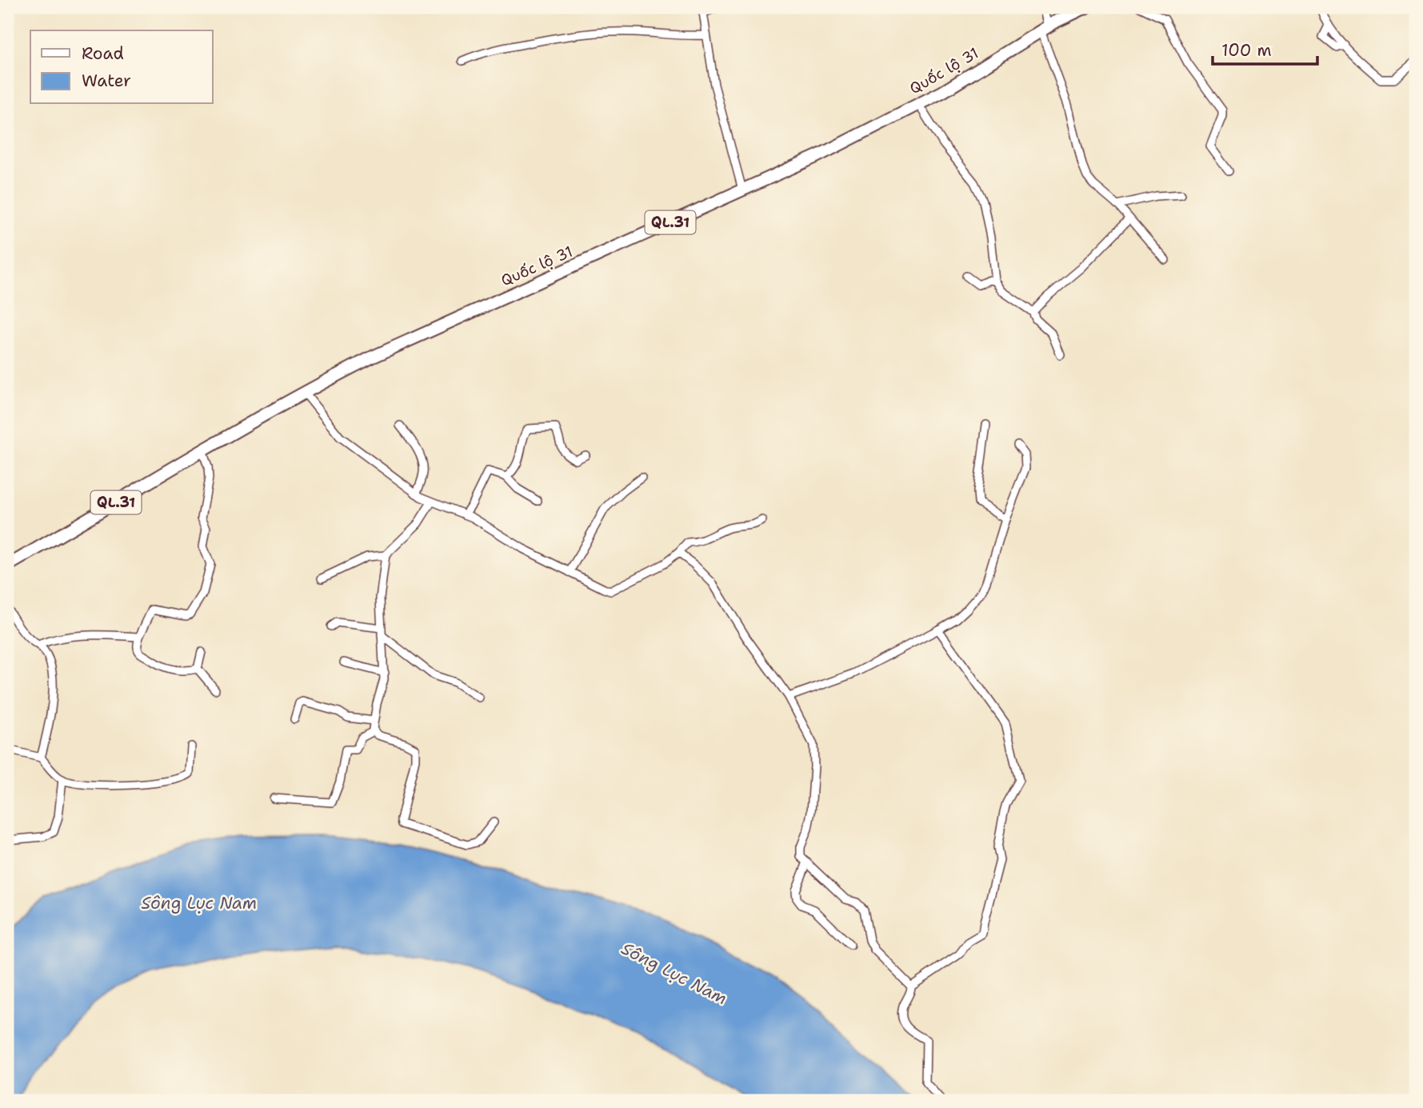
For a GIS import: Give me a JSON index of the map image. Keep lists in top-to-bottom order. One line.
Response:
{"streets":{"highway":["Quốc lộ 31","QL.31"]},"water":["Sông Lục Nam"],"legend":["Road","Water"],"scale_bar":"100 m"}
